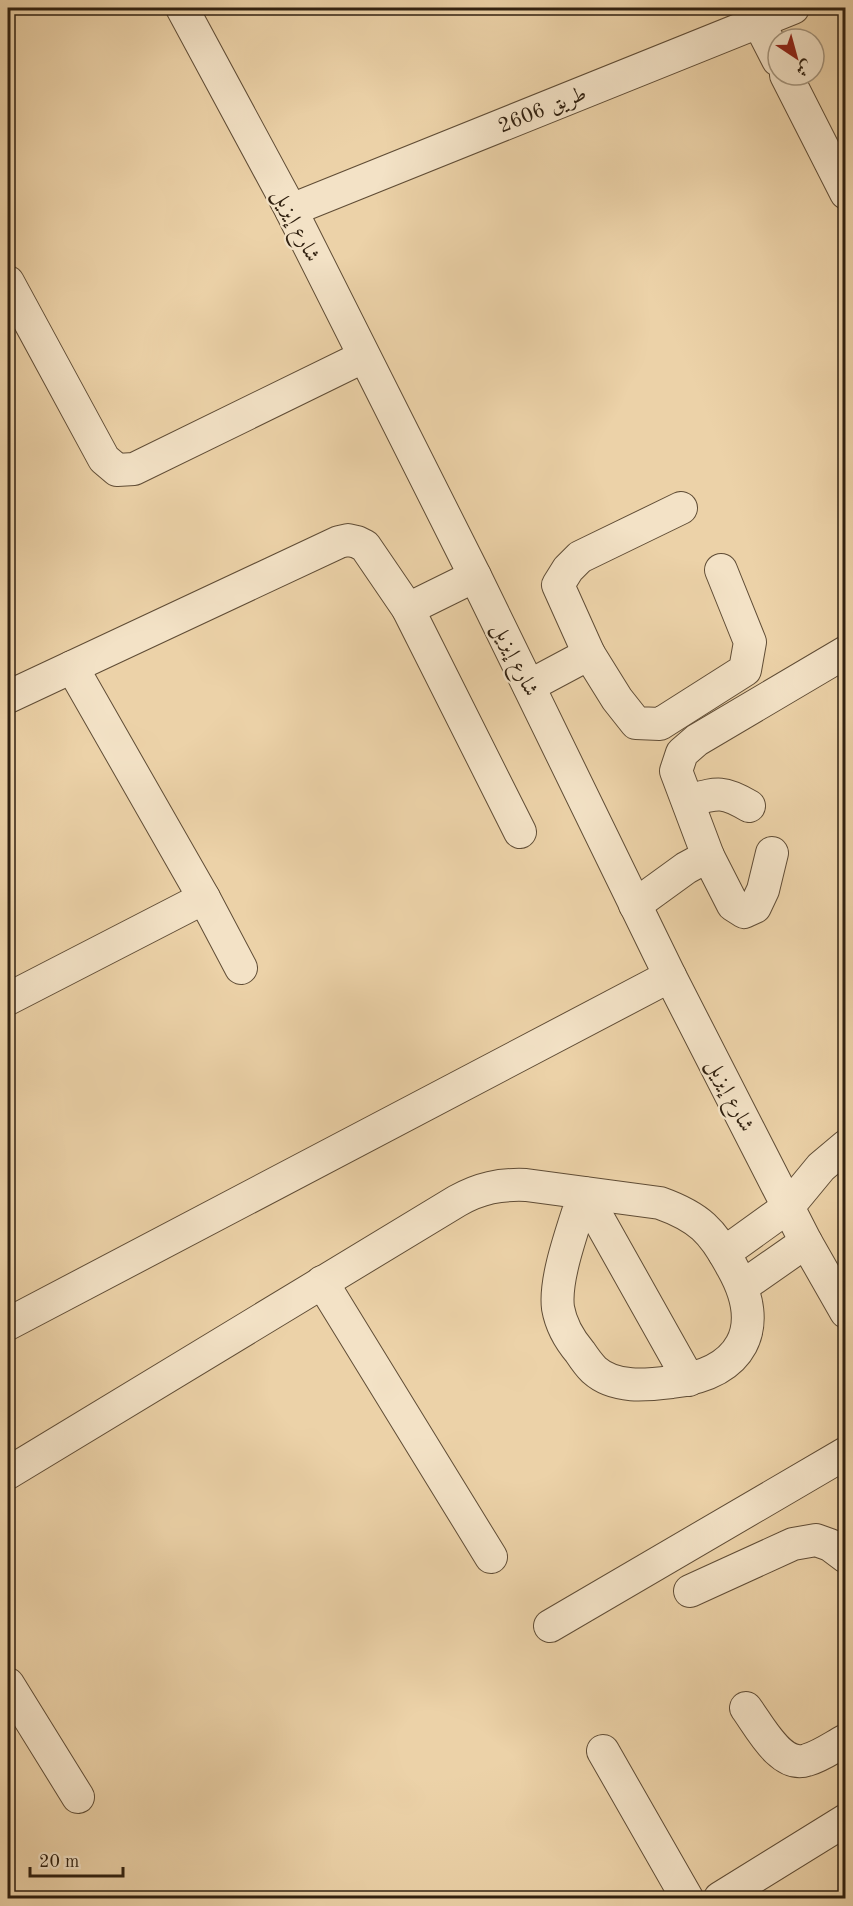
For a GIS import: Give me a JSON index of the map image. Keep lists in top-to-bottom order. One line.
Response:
{"streets":{"street":["طريق 2606","شارع إيزيل"]},"crossings":[["طريق 2606","شارع إيزيل"]],"scale_bar":"20 m","north":"bottom right"}
